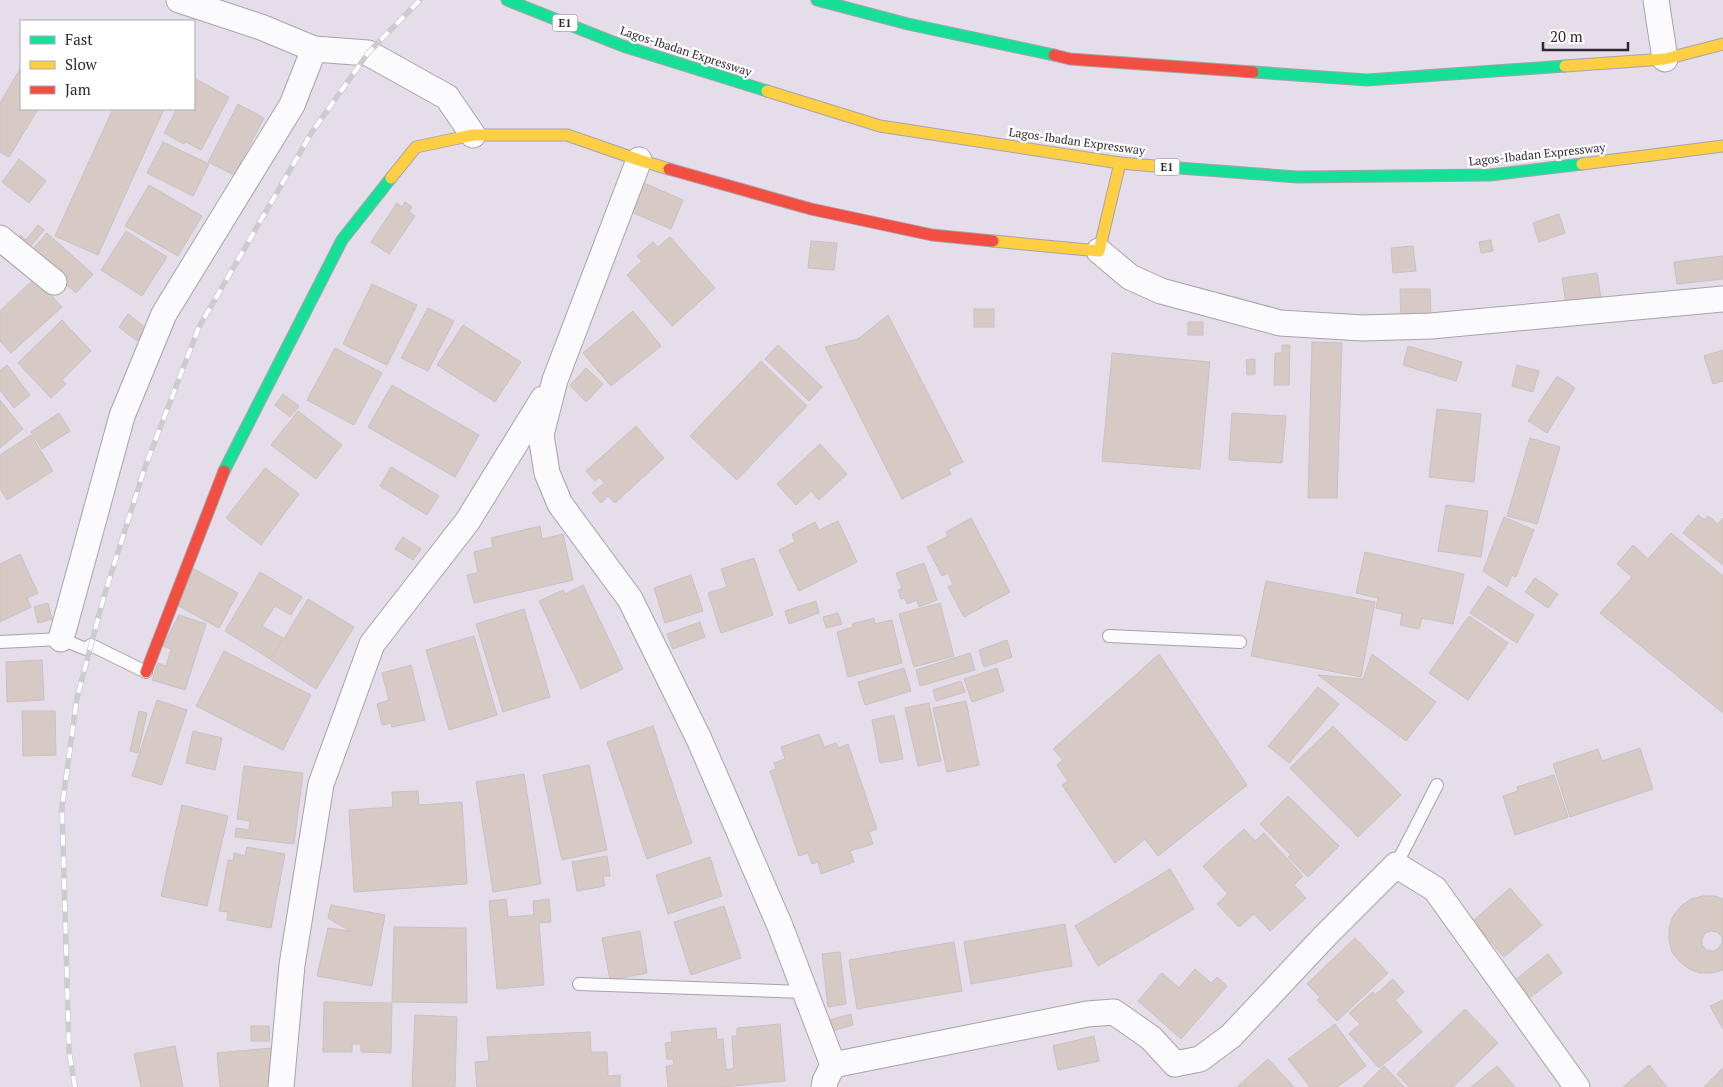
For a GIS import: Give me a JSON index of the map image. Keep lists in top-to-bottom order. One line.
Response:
{"streets":{"main road":["E1","Lagos-Ibadan Expressway"]},"legend":["Fast","Slow","Jam"],"scale_bar":"20 m"}
